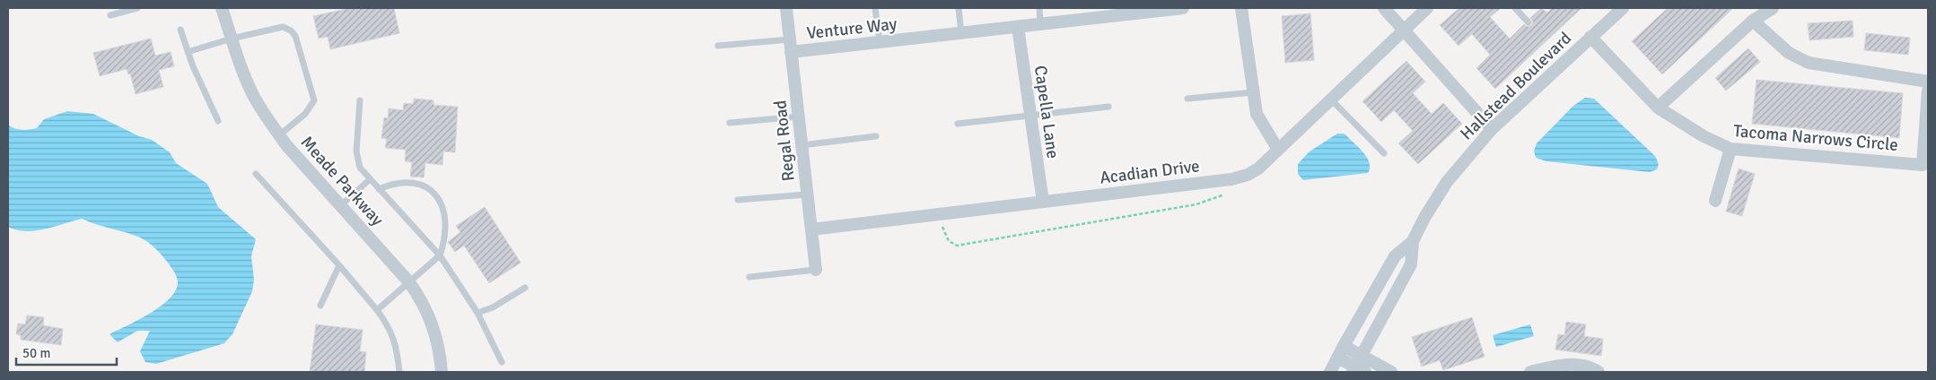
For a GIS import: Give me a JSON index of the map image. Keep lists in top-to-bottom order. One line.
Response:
{"streets":{"street":["Venture Way","Hallstead Boulevard","Capella Lane","Tacoma Narrows Circle","Regal Road","Acadian Drive","Meade Parkway"]},"crossings":[["Venture Way","Capella Lane"],["Venture Way","Regal Road"],["Hallstead Boulevard","Tacoma Narrows Circle"],["Capella Lane","Acadian Drive"],["Regal Road","Acadian Drive"]],"scale_bar":"50 m"}
